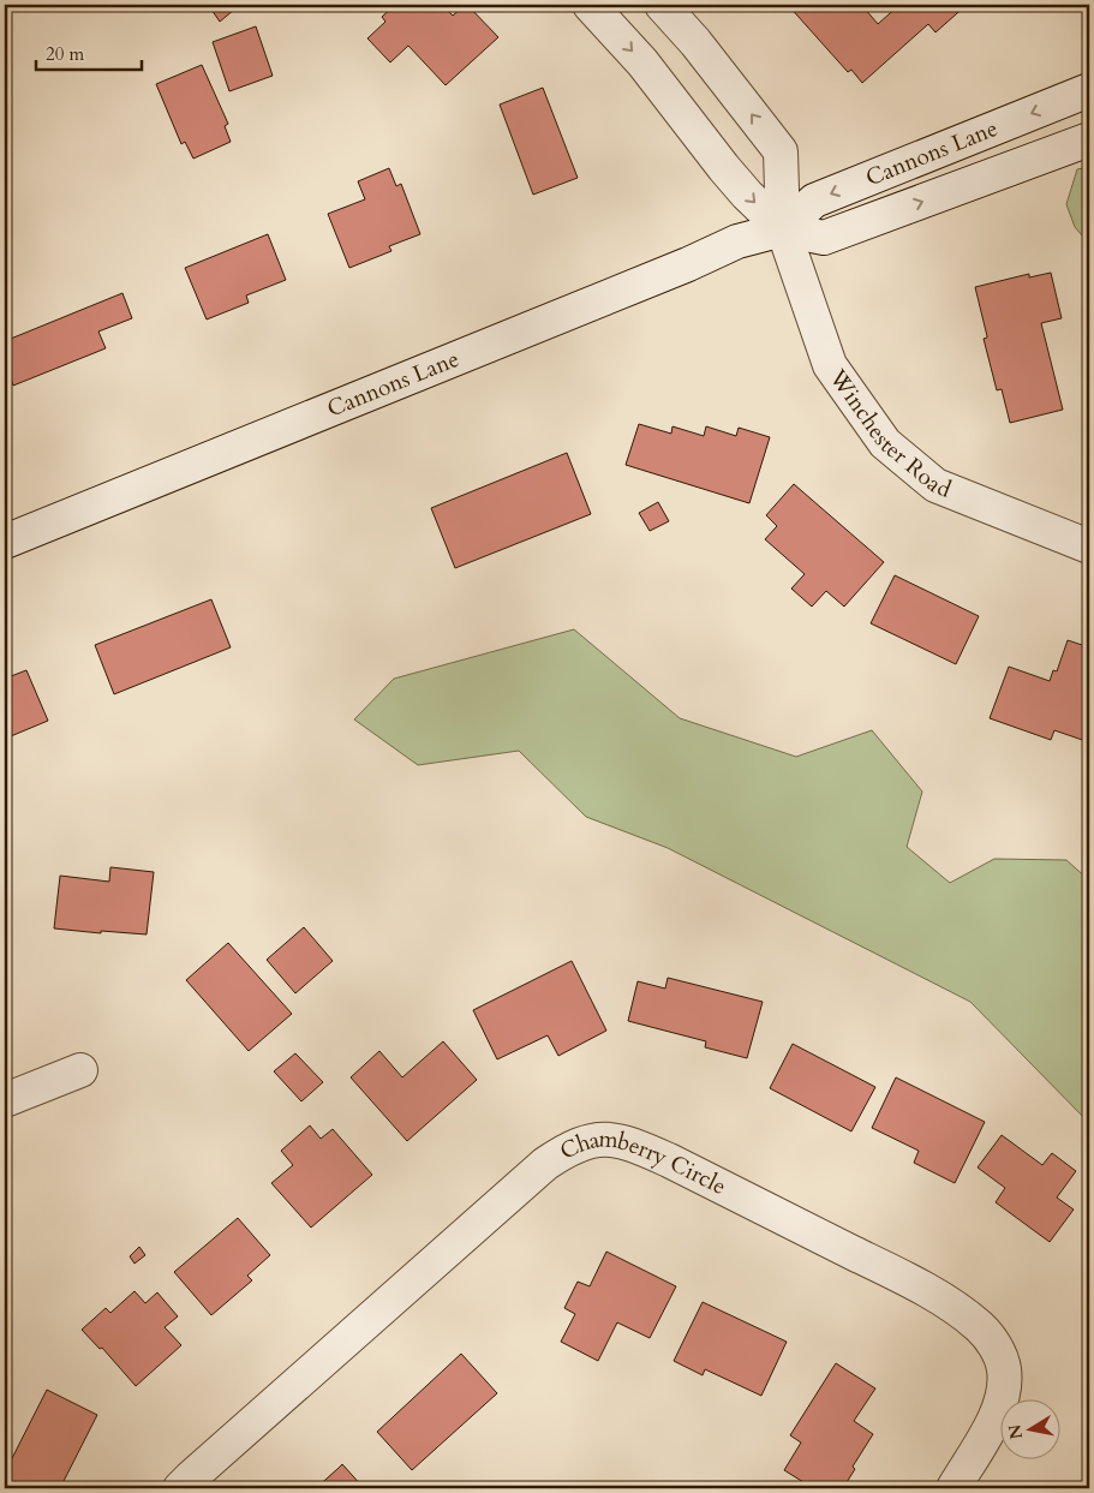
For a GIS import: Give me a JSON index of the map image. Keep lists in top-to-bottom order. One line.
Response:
{"streets":{"street":["Cannons Lane","Winchester Road","Chamberry Circle"]},"crossings":[["Cannons Lane","Winchester Road"]],"scale_bar":"20 m","north":"left"}
